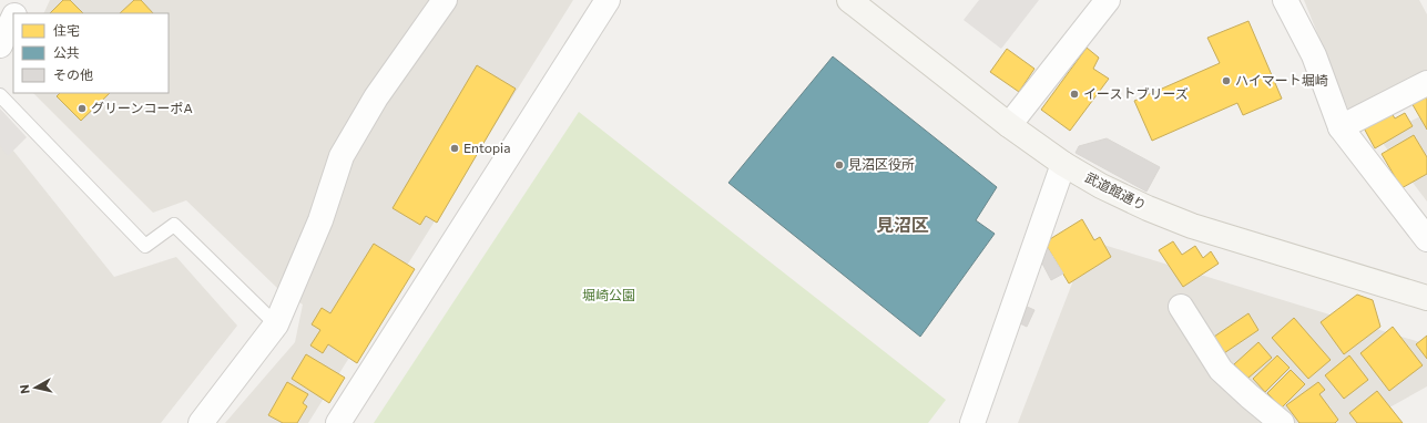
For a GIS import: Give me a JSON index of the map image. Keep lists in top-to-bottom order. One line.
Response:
{"streets":{"street":["武道館通り"]},"districts":["見沼区"],"parks":["堀崎公園"],"places":["ハイマート堀崎","イーストブリーズ","グリーンコーポA","Entopia","見沼区役所"],"legend":["住宅","公共","その他"],"north":"left"}
